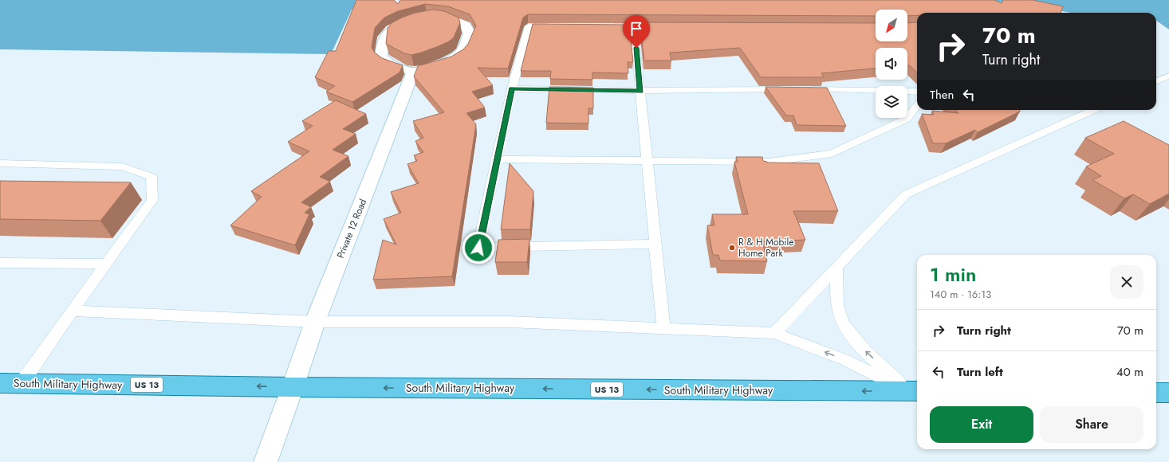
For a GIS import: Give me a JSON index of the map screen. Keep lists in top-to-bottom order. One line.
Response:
{"streets":{"main road":["South Military Highway","US 13"],"street":["Private 12 Road"]},"crossings":[["Private 12 Road","South Military Highway"]],"one_way":["South Military Highway"],"places":["R & H Mobile Home Park"],"north":"bottom left","page":{"turn":["70 m","Turn right"],"then":"Then","heading":["1 min","140 m · 16:13"],"list":[{"name":"Turn right","value":"70 m"},{"name":"Turn left","value":"40 m"}],"buttons":["Exit","Share"]}}
